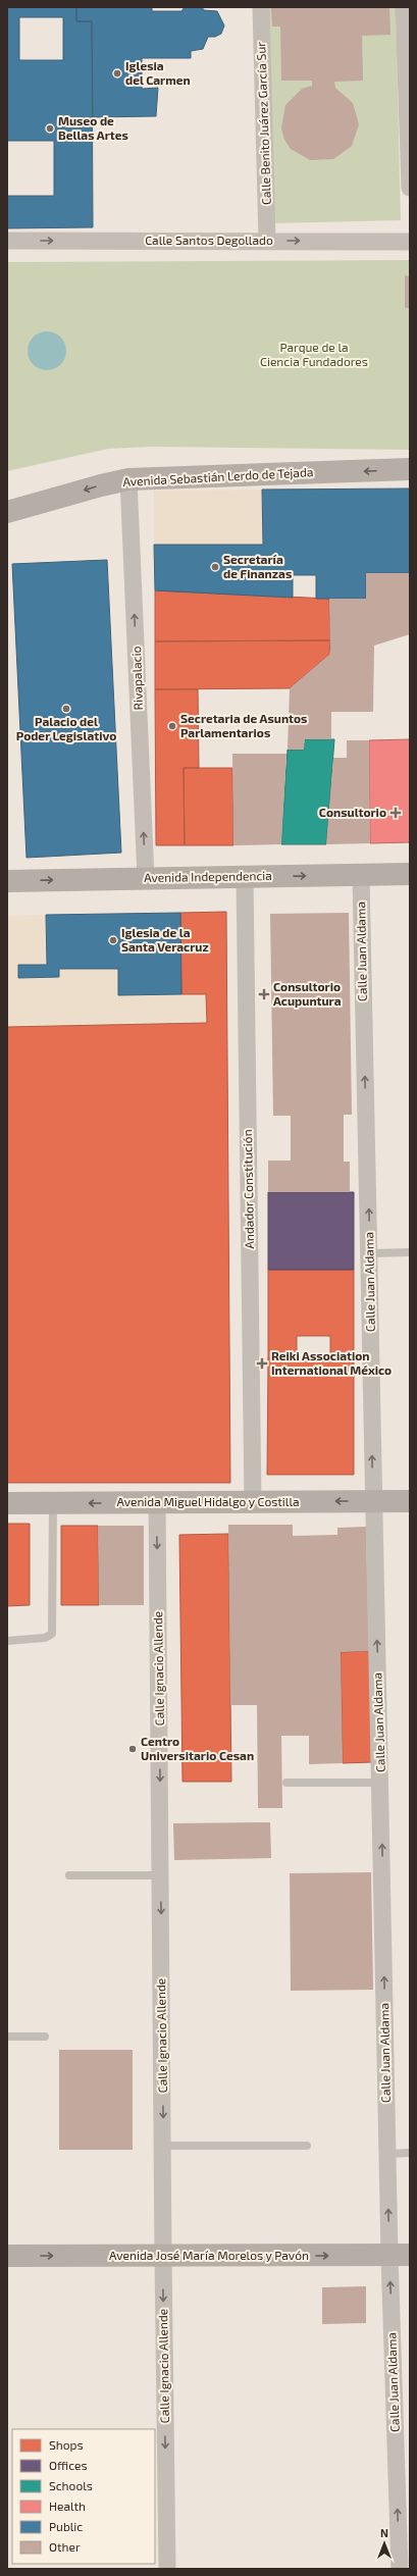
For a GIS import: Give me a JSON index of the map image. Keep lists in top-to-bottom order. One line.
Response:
{"streets":{"main road":["Avenida Sebastián Lerdo de Tejada","Avenida Independencia","Avenida Miguel Hidalgo y Costilla","Avenida José María Morelos y Pavón"],"street":["Calle Benito Juárez García Sur","Calle Santos Degollado","Rivapalacio","Calle Juan Aldama","Andador Constitución","Calle Ignacio Allende"]},"crossings":[["Calle Benito Juárez García Sur","Calle Santos Degollado"],["Avenida Sebastián Lerdo de Tejada","Rivapalacio"],["Rivapalacio","Avenida Independencia"],["Avenida Independencia","Calle Juan Aldama"],["Avenida Independencia","Andador Constitución"],["Calle Juan Aldama","Avenida Miguel Hidalgo y Costilla"],["Calle Juan Aldama","Avenida José María Morelos y Pavón"],["Andador Constitución","Avenida Miguel Hidalgo y Costilla"],["Avenida Miguel Hidalgo y Costilla","Calle Ignacio Allende"],["Calle Ignacio Allende","Avenida José María Morelos y Pavón"]],"one_way":["Calle Santos Degollado","Avenida Sebastián Lerdo de Tejada","Rivapalacio","Avenida Independencia","Calle Juan Aldama","Avenida Miguel Hidalgo y Costilla","Calle Ignacio Allende","Avenida José María Morelos y Pavón"],"parks":["Parque de la Ciencia Fundadores"],"places":{"other":["Iglesia del Carmen","Museo de Bellas Artes","Secretaría de Finanzas","Palacio del Poder Legislativo","Secretaria de Asuntos Parlamentarios","Iglesia de la Santa Veracruz","Centro Universitario Cesan"],"health":["Consultorio","Consultorio Acupuntura","Reiki Association International México"]},"legend":["Shops","Offices","Schools","Health","Public","Other"],"north":"top"}
